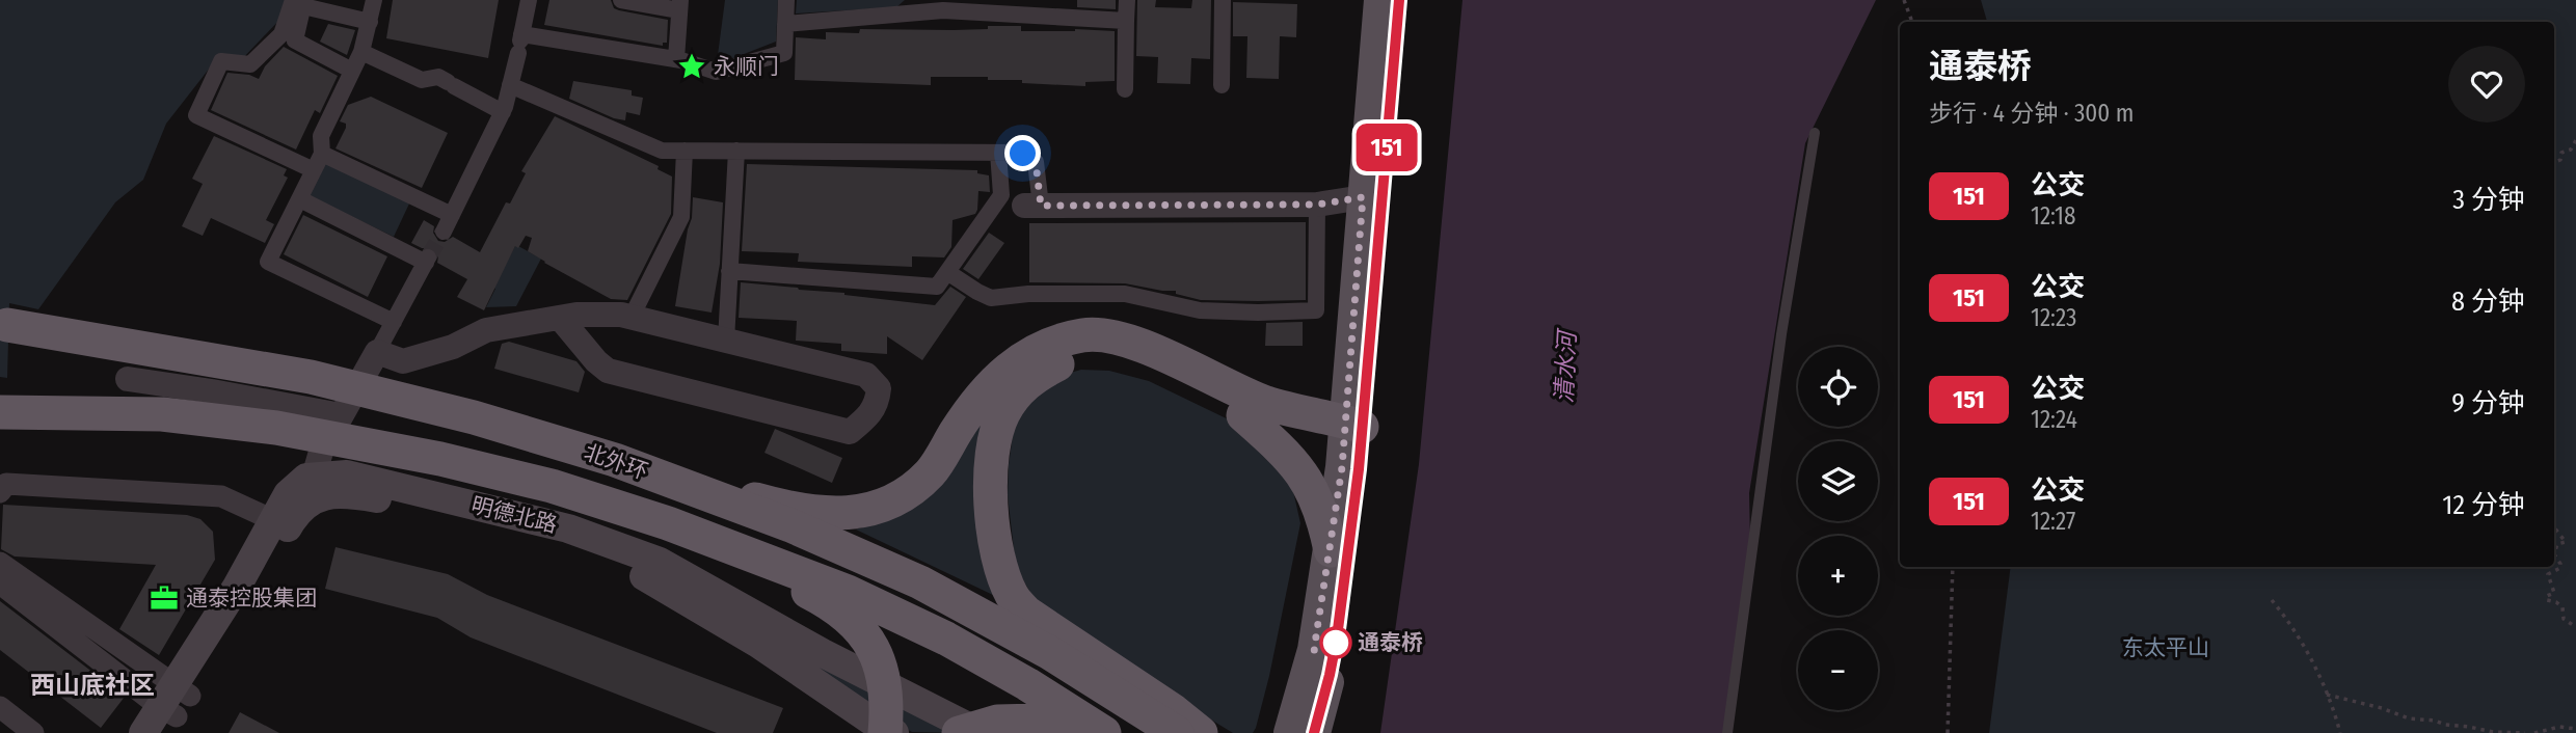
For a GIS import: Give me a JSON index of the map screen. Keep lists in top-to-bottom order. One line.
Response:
{"streets":{"highway":["北外环"],"main road":["明德北路"]},"districts":["西山底社区"],"water":["清水河"],"parks":["东太平山"],"places":{"place":["永顺门"],"office":["通泰控股集团"],"other":["通泰桥"]},"lines":["bus line 151"],"page":{"on_map":"151","heading":["通泰桥","步行 · 4 分钟 · 300 m"],"list":[{"mark":"151","name":"公交","note":"12:18","value":"3 分钟"},{"mark":"151","name":"公交","note":"12:23","value":"8 分钟"},{"mark":"151","name":"公交","note":"12:24","value":"9 分钟"},{"mark":"151","name":"公交","note":"12:27","value":"12 分钟"}],"map_buttons":["+","−"]}}
